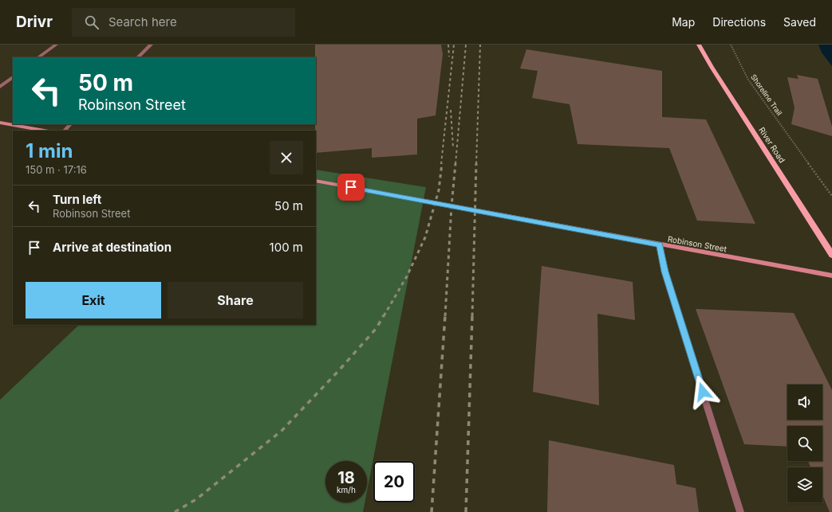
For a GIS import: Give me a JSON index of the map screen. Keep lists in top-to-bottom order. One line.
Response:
{"streets":{"main road":["River Road"],"street":["Robinson Street"],"path":["Shoreline Trail"]},"page":{"header":"Drivr","search":"Search here","nav":["Map","Directions","Saved"],"turn":["50 m","Robinson Street"],"heading":["1 min","150 m · 17:16"],"list":[{"name":"Turn left","note":"Robinson Street","value":"50 m"},{"name":"Arrive at destination","value":"100 m"}],"buttons":["Exit","Share"],"speed":"18 km/h","limit":"20"}}
